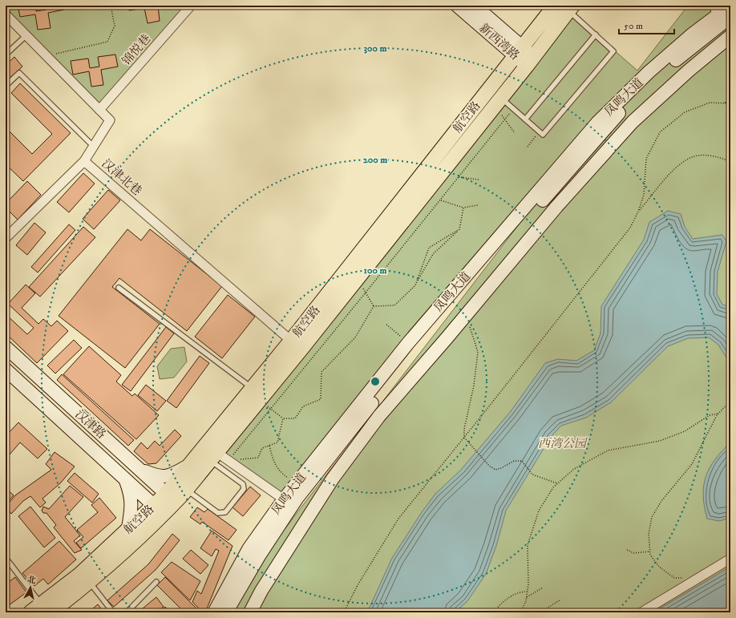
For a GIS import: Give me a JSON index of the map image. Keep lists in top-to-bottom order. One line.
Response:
{"streets":{"main road":["新西湾路","凤鸣大道","航空路","汉津路"],"street":["锦悦巷","汉津北巷"]},"crossings":[["新西湾路","航空路"],["锦悦巷","汉津北巷"],["航空路","汉津北巷"],["航空路","汉津路"]],"parks":["西湾公园"],"scale_bar":"50 m","north":"top","rings":["300 m","200 m","100 m"]}
